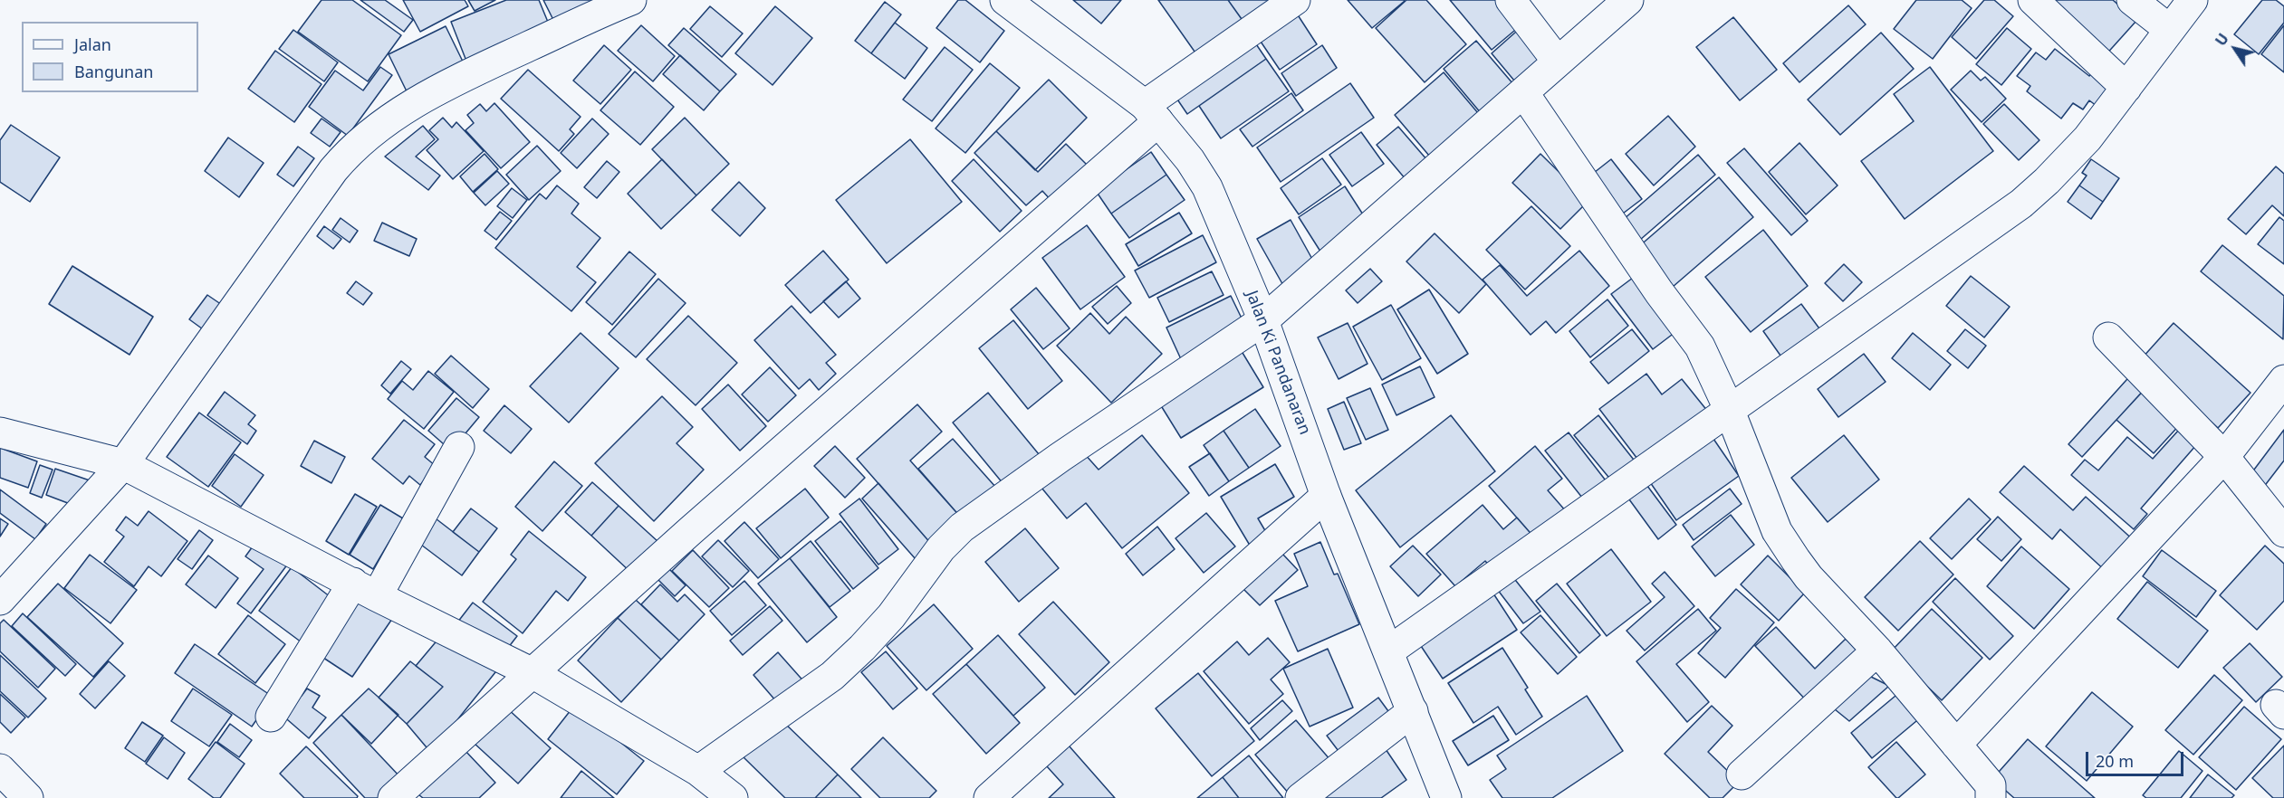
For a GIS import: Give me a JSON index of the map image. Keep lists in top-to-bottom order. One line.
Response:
{"streets":{"street":["Jalan Ki Pandanaran"]},"legend":["Jalan","Bangunan"],"scale_bar":"20 m","north":"top left"}
